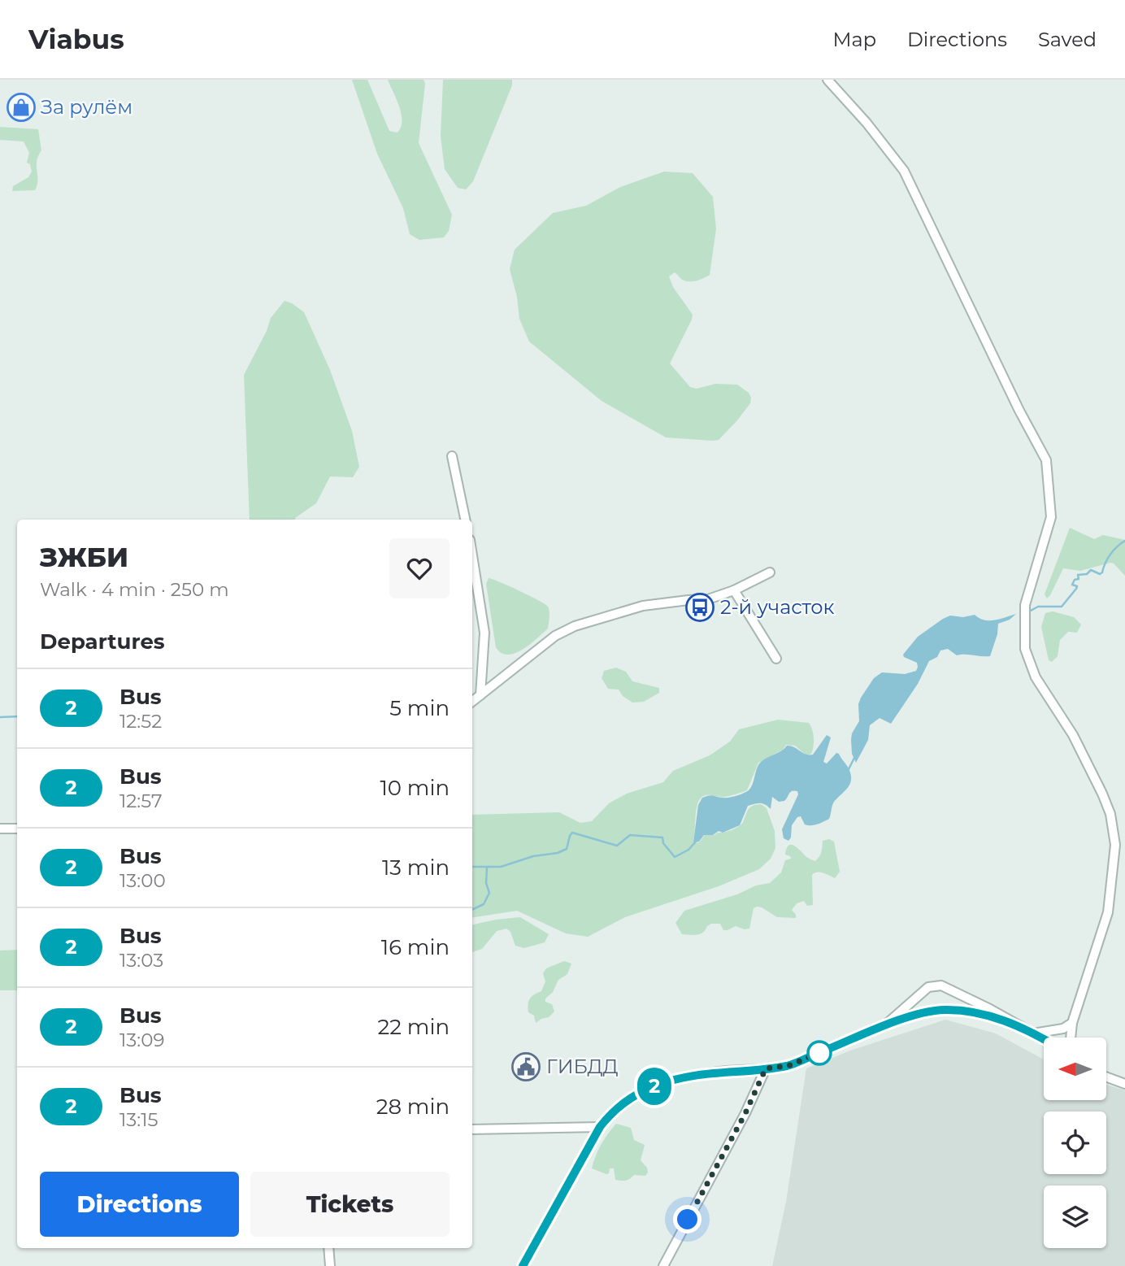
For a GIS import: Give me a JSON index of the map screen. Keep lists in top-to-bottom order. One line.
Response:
{"places":{"shop":["За рулём"],"bus stop":["2-й участок"],"public building":["ГИБДД"]},"lines":["bus line 2"],"north":"left","page":{"header":"Viabus","nav":["Map","Directions","Saved"],"on_map":"2","heading":[["ЗЖБИ","Walk · 4 min · 250 m"],"Departures"],"list":[{"mark":"2","name":"Bus","note":"12:52","value":"5 min"},{"mark":"2","name":"Bus","note":"12:57","value":"10 min"},{"mark":"2","name":"Bus","note":"13:00","value":"13 min"},{"mark":"2","name":"Bus","note":"13:03","value":"16 min"},{"mark":"2","name":"Bus","note":"13:09","value":"22 min"},{"mark":"2","name":"Bus","note":"13:15","value":"28 min"}],"buttons":["Directions","Tickets"]}}
